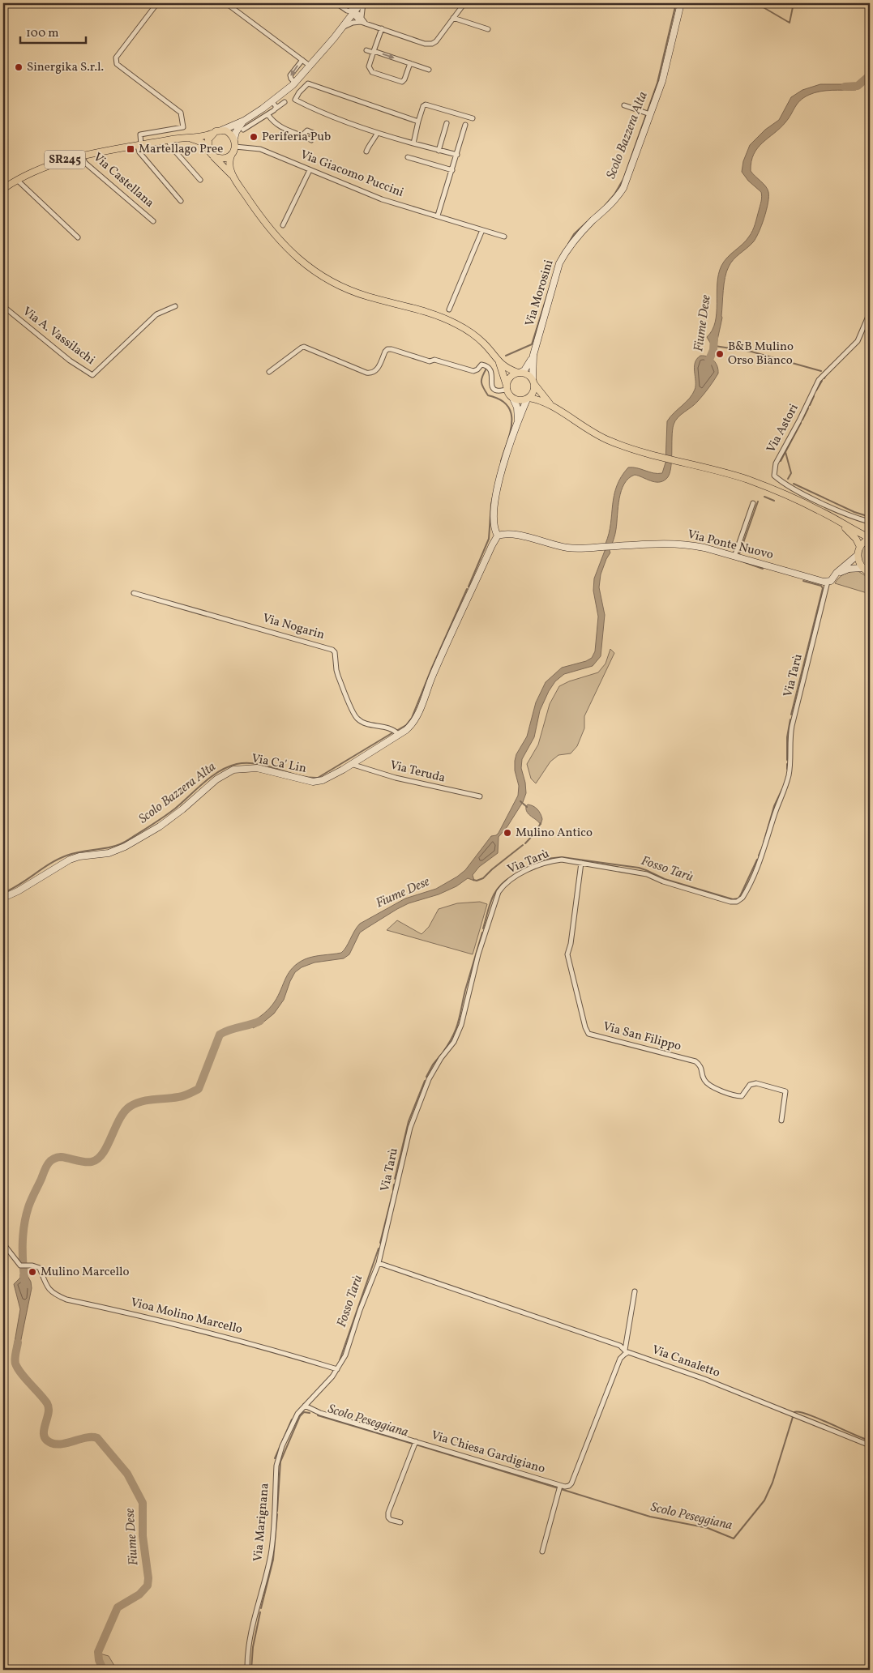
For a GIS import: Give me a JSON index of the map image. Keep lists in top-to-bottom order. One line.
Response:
{"streets":{"main road":["SR245","Via Castellana"],"street":["Via Giacomo Puccini","Via Morosini","Via A. Vassilachi","Via Astori","Via Ponte Nuovo","Via Nogarin","Via Tarù","Via Ca' Lin","Via Teruda","Via San Filippo","Vioa Molino Marcello","Via Canaletto","Via Chiesa Gardigiano","Via Marignana"]},"crossings":[["Via Giacomo Puccini","Via Castellana"],["Via Ponte Nuovo","Via Tarù"],["Via Ponte Nuovo","Via Ca' Lin"],["Via Nogarin","Via Ca' Lin"],["Via Tarù","Via San Filippo"],["Via Tarù","Vioa Molino Marcello"],["Via Tarù","Via Canaletto"],["Via Tarù","Via Chiesa Gardigiano"],["Via Tarù","Via Marignana"],["Via Ca' Lin","Via Teruda"],["Via Canaletto","Via Chiesa Gardigiano"],["Via Chiesa Gardigiano","Via Marignana"]],"water":["Scolo Bazzera Alta","Fiume Dese","Fosso Tarù","Scolo Peseggiana"],"places":{"other":["Sinergika S.r.l.","Periferia Pub","B&B Mulino Orso Bianco","Mulino Antico","Mulino Marcello"],"transit":["Martellago Pree"]},"scale_bar":"100 m"}
